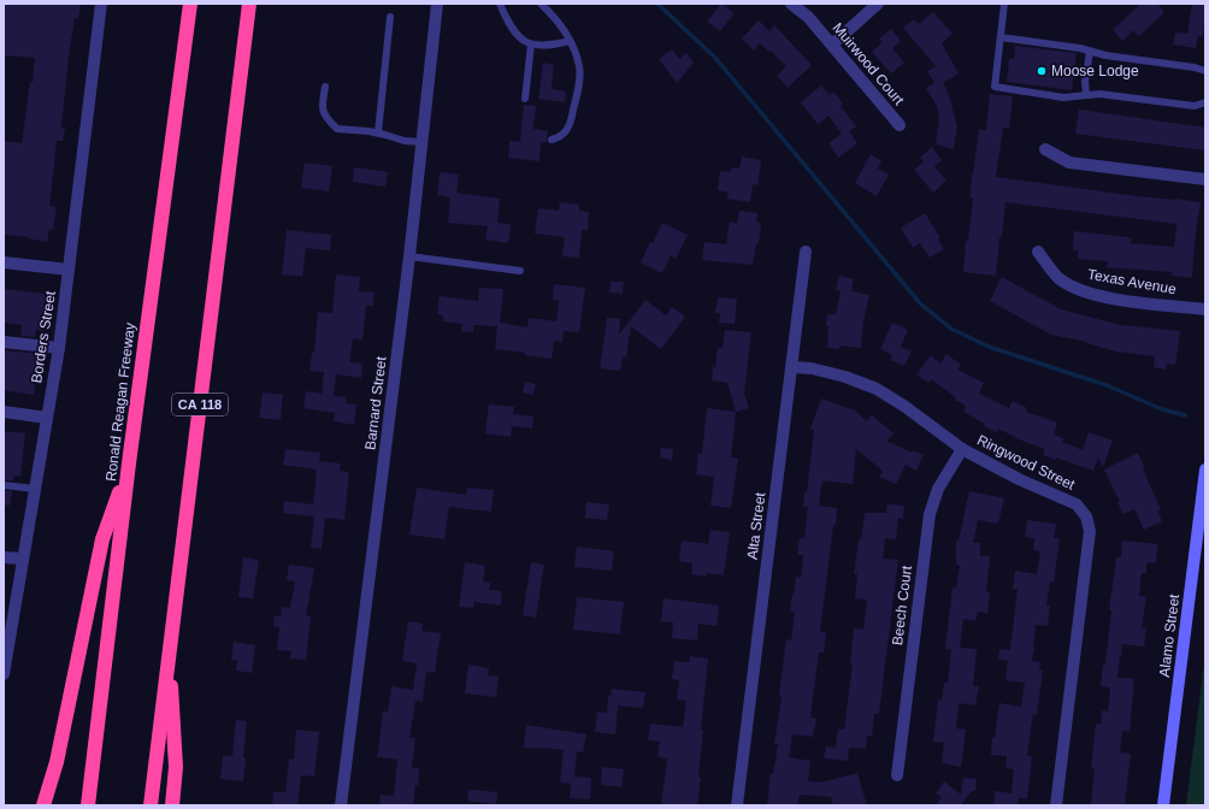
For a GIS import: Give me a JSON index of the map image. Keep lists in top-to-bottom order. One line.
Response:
{"streets":{"highway":["Ronald Reagan Freeway","CA 118"],"main road":["Alamo Street"],"street":["Muirwood Court","Texas Avenue","Borders Street","Barnard Street","Ringwood Street","Alta Street","Beech Court"]},"crossings":[["Ringwood Street","Alta Street"],["Ringwood Street","Beech Court"]],"places":["Moose Lodge"]}
